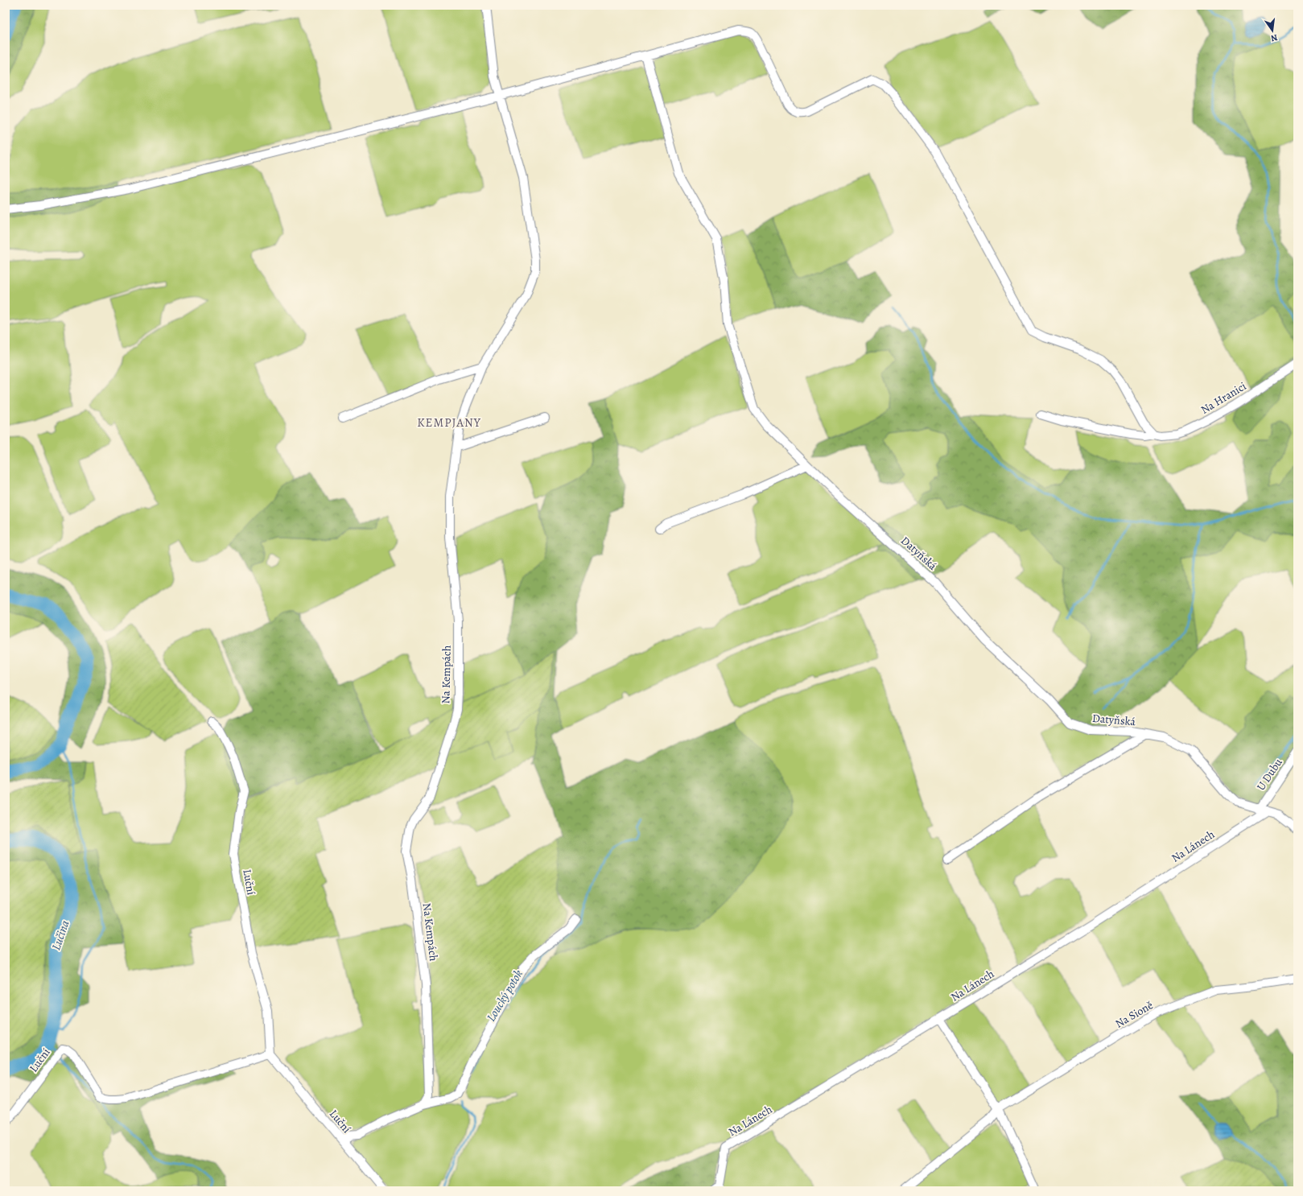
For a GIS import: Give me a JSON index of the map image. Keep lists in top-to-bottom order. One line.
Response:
{"streets":{"street":["Na Hranici","Datyňská","Na Kempách","U Dubu","Na Lánech","Luční","Na Sioně"]},"crossings":[["Datyňská","U Dubu"],["Datyňská","Na Lánech"]],"districts":["KEMPJANY"],"water":["Lučina","Loucký potok"],"north":"bottom"}
